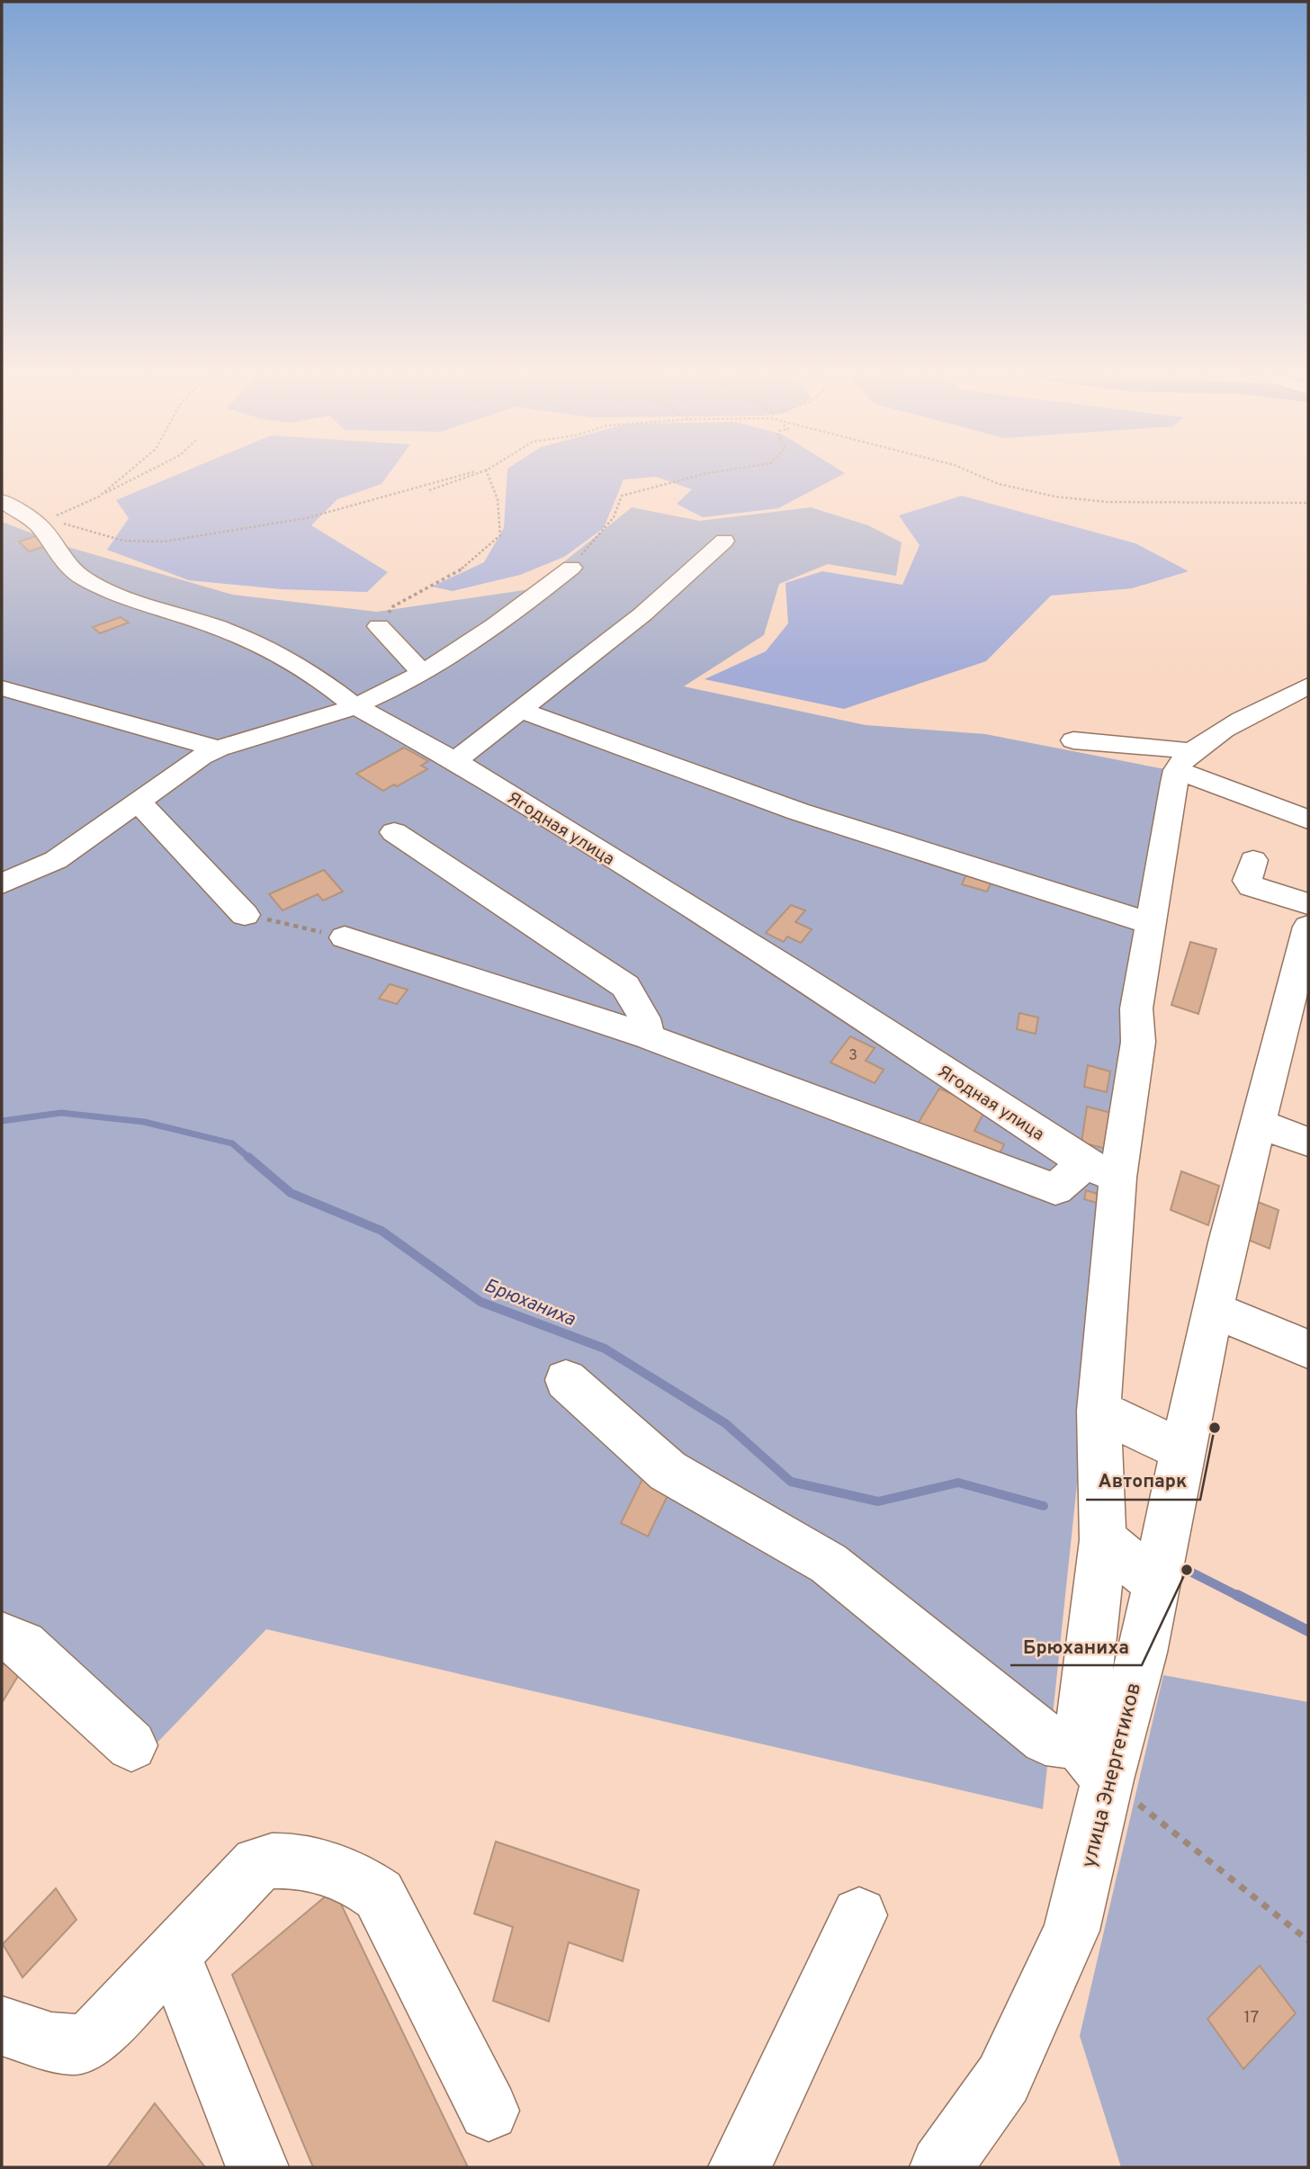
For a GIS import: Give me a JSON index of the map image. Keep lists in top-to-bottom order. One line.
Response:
{"streets":{"street":["Ягодная улица","улица Энергетиков"]},"water":["Брюханиха"],"places":["Автопарк","Брюханиха"],"house_numbers":["3","17"]}
